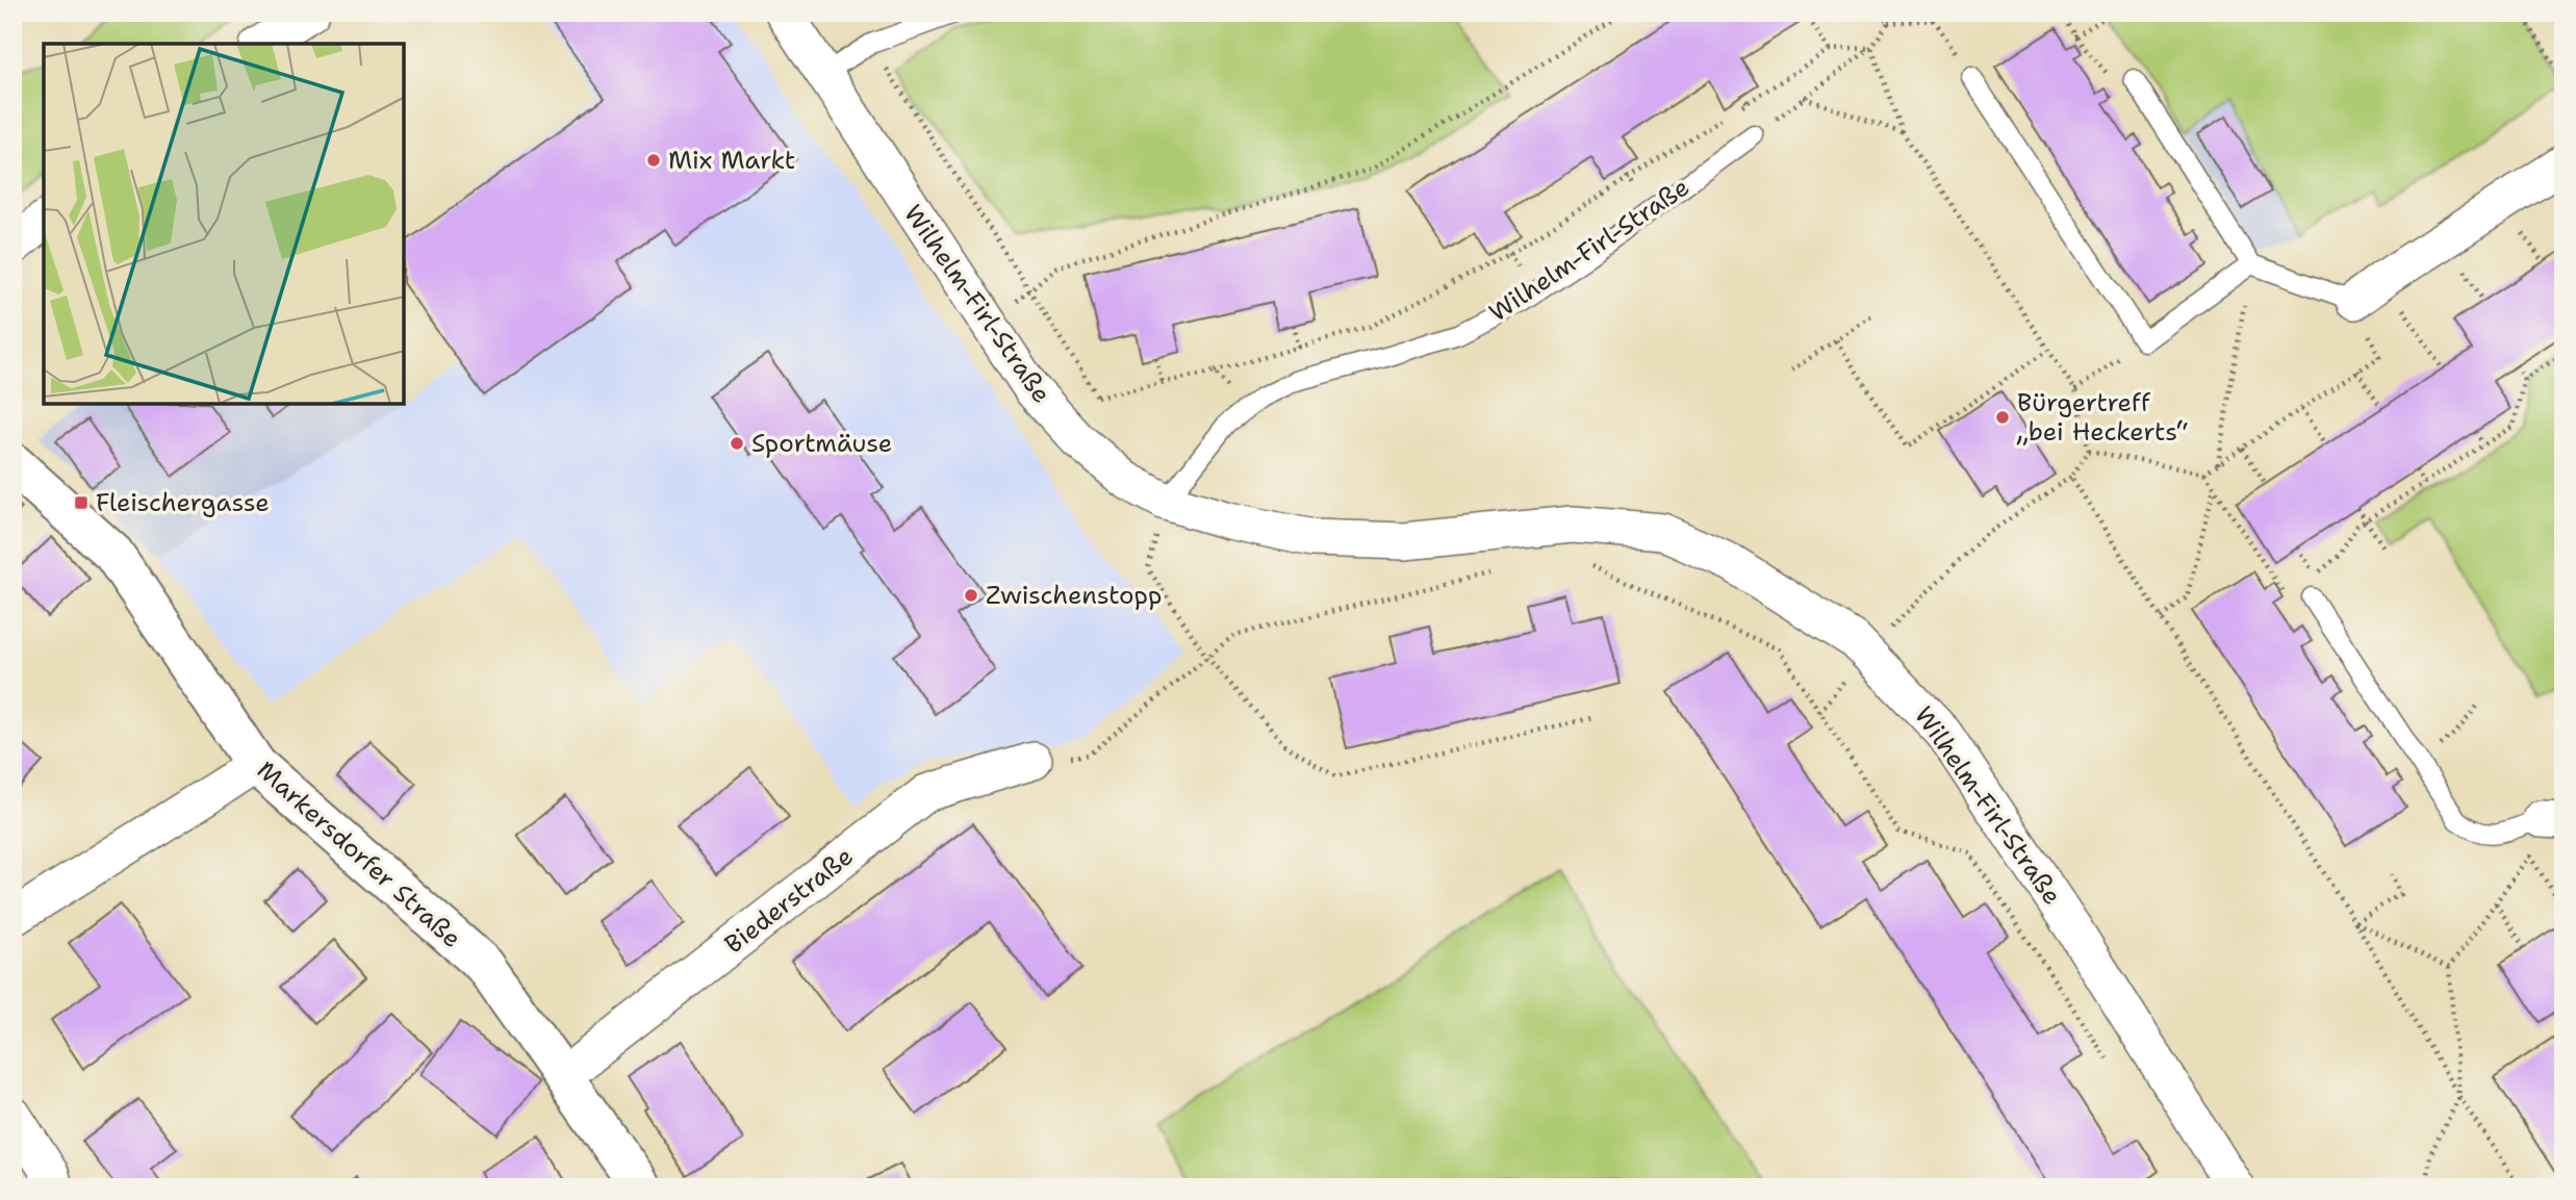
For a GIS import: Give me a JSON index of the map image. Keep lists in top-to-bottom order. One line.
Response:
{"streets":{"street":["Wilhelm-Firl-Straße","Markersdorfer Straße","Biederstraße"]},"crossings":[["Markersdorfer Straße","Biederstraße"]],"places":{"other":["Mix Markt","Bürgertreff „bei Heckerts“","Sportmäuse","Zwischenstopp"],"transit":["Fleischergasse"]}}
